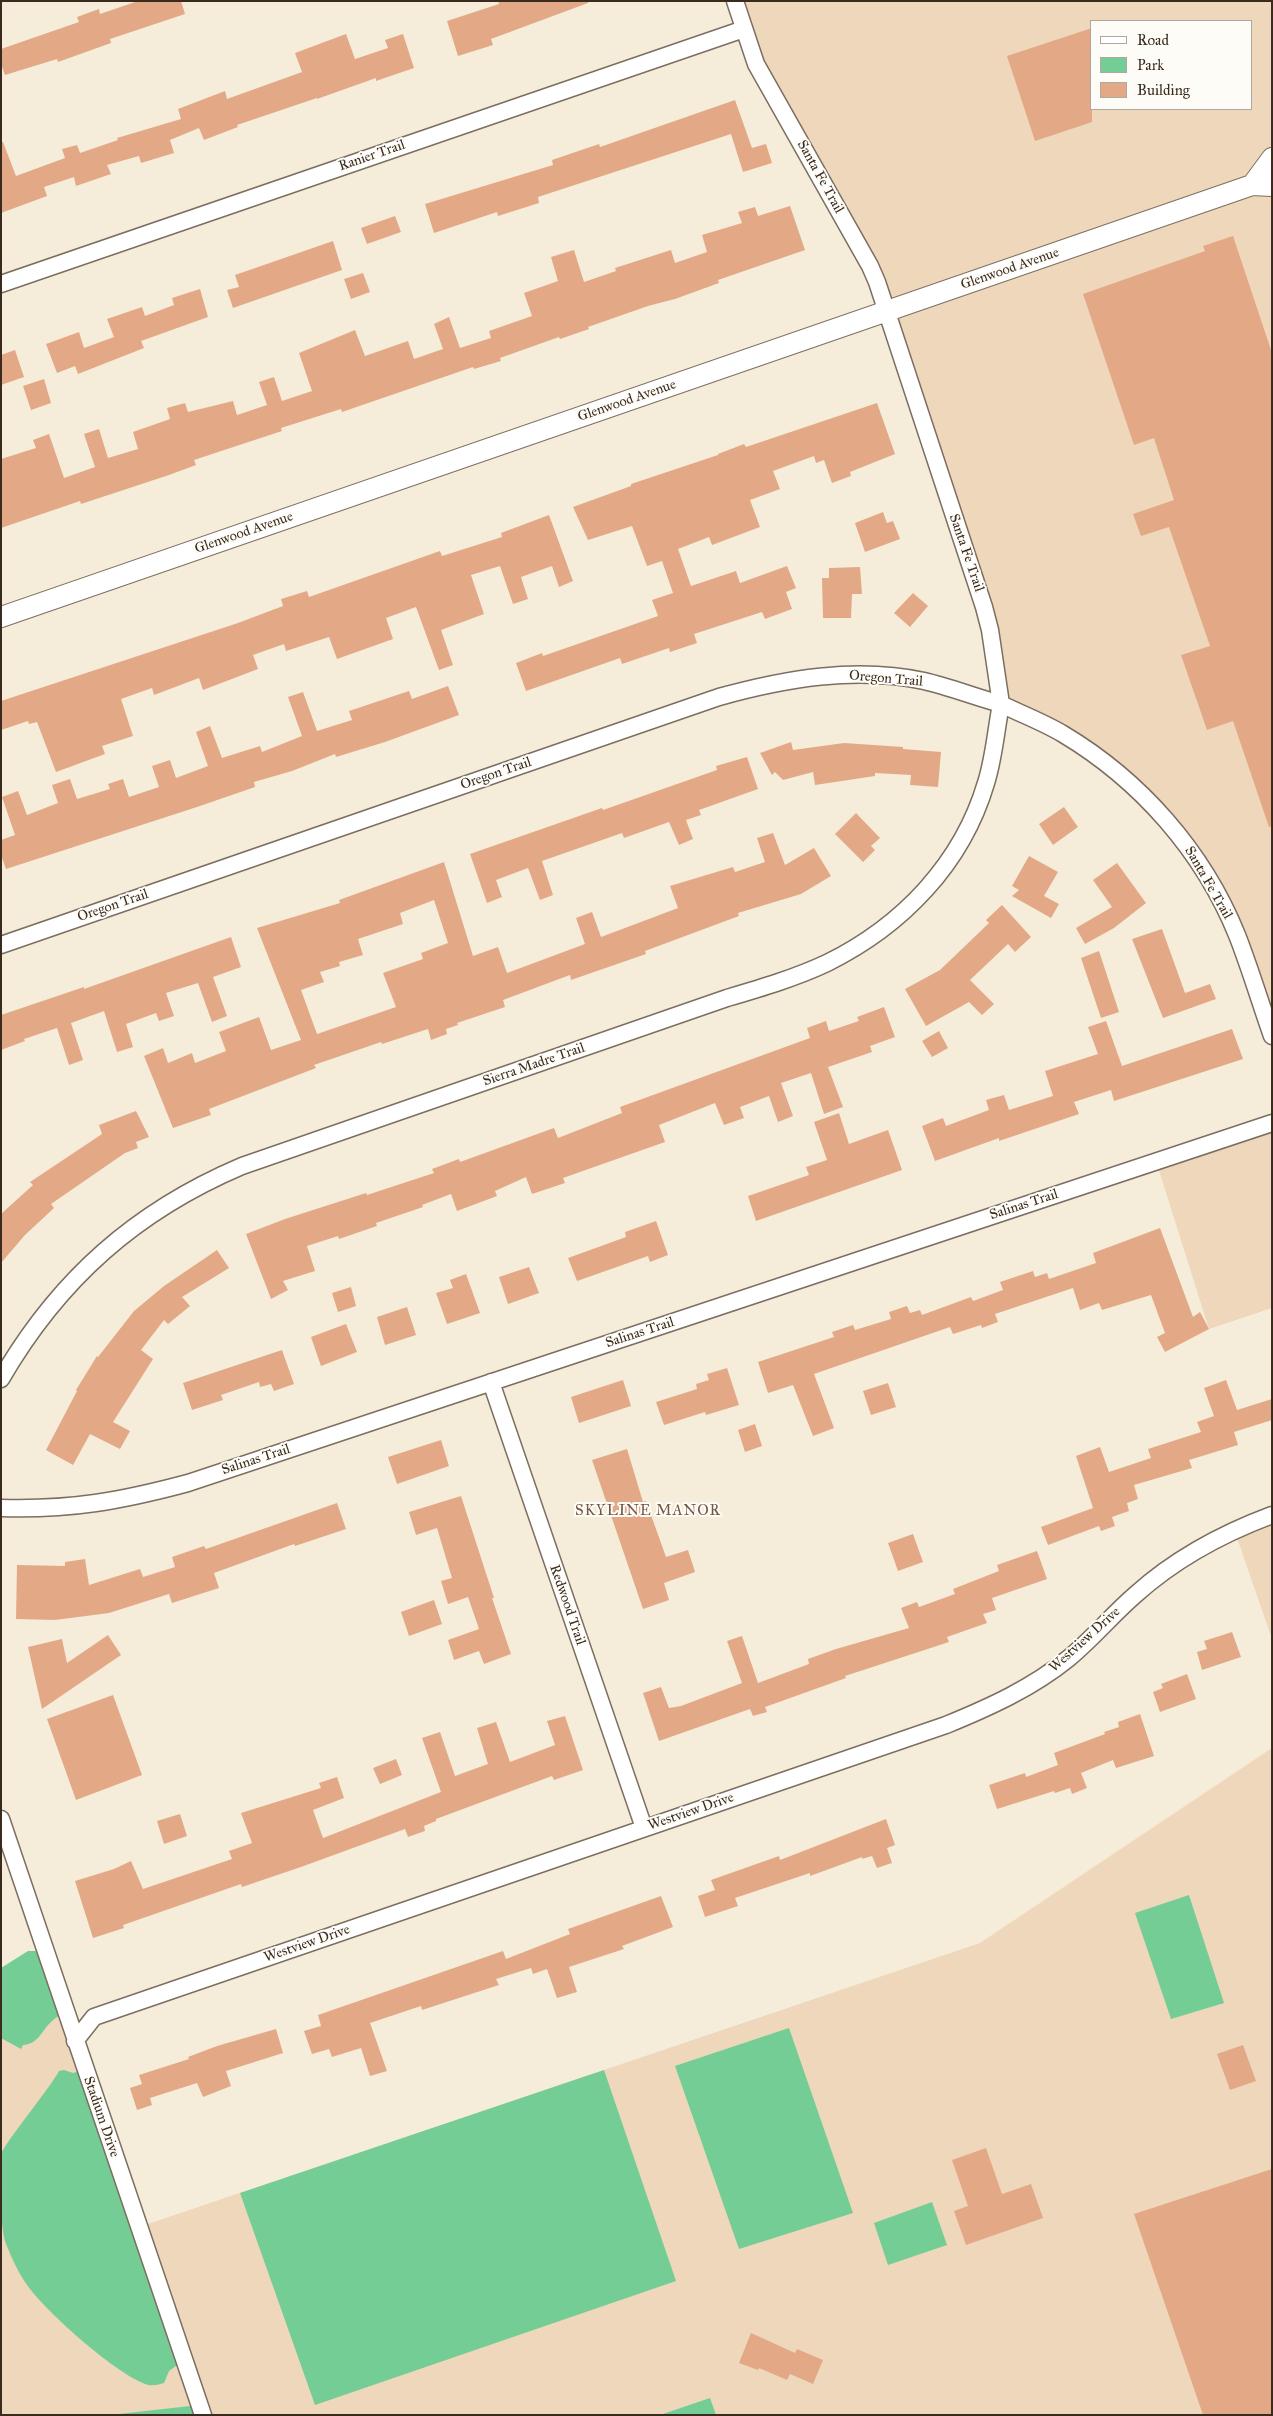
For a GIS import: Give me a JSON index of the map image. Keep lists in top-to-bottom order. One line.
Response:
{"streets":{"street":["Ranier Trail","Santa Fe Trail","Glenwood Avenue","Oregon Trail","Sierra Madre Trail","Salinas Trail","Redwood Trail","Westview Drive","Stadium Drive"]},"crossings":[["Ranier Trail","Santa Fe Trail"],["Santa Fe Trail","Glenwood Avenue"],["Santa Fe Trail","Oregon Trail"],["Santa Fe Trail","Sierra Madre Trail"],["Oregon Trail","Sierra Madre Trail"],["Salinas Trail","Redwood Trail"],["Redwood Trail","Westview Drive"],["Westview Drive","Stadium Drive"]],"districts":["SKYLINE MANOR"],"legend":["Road","Park","Building"]}
